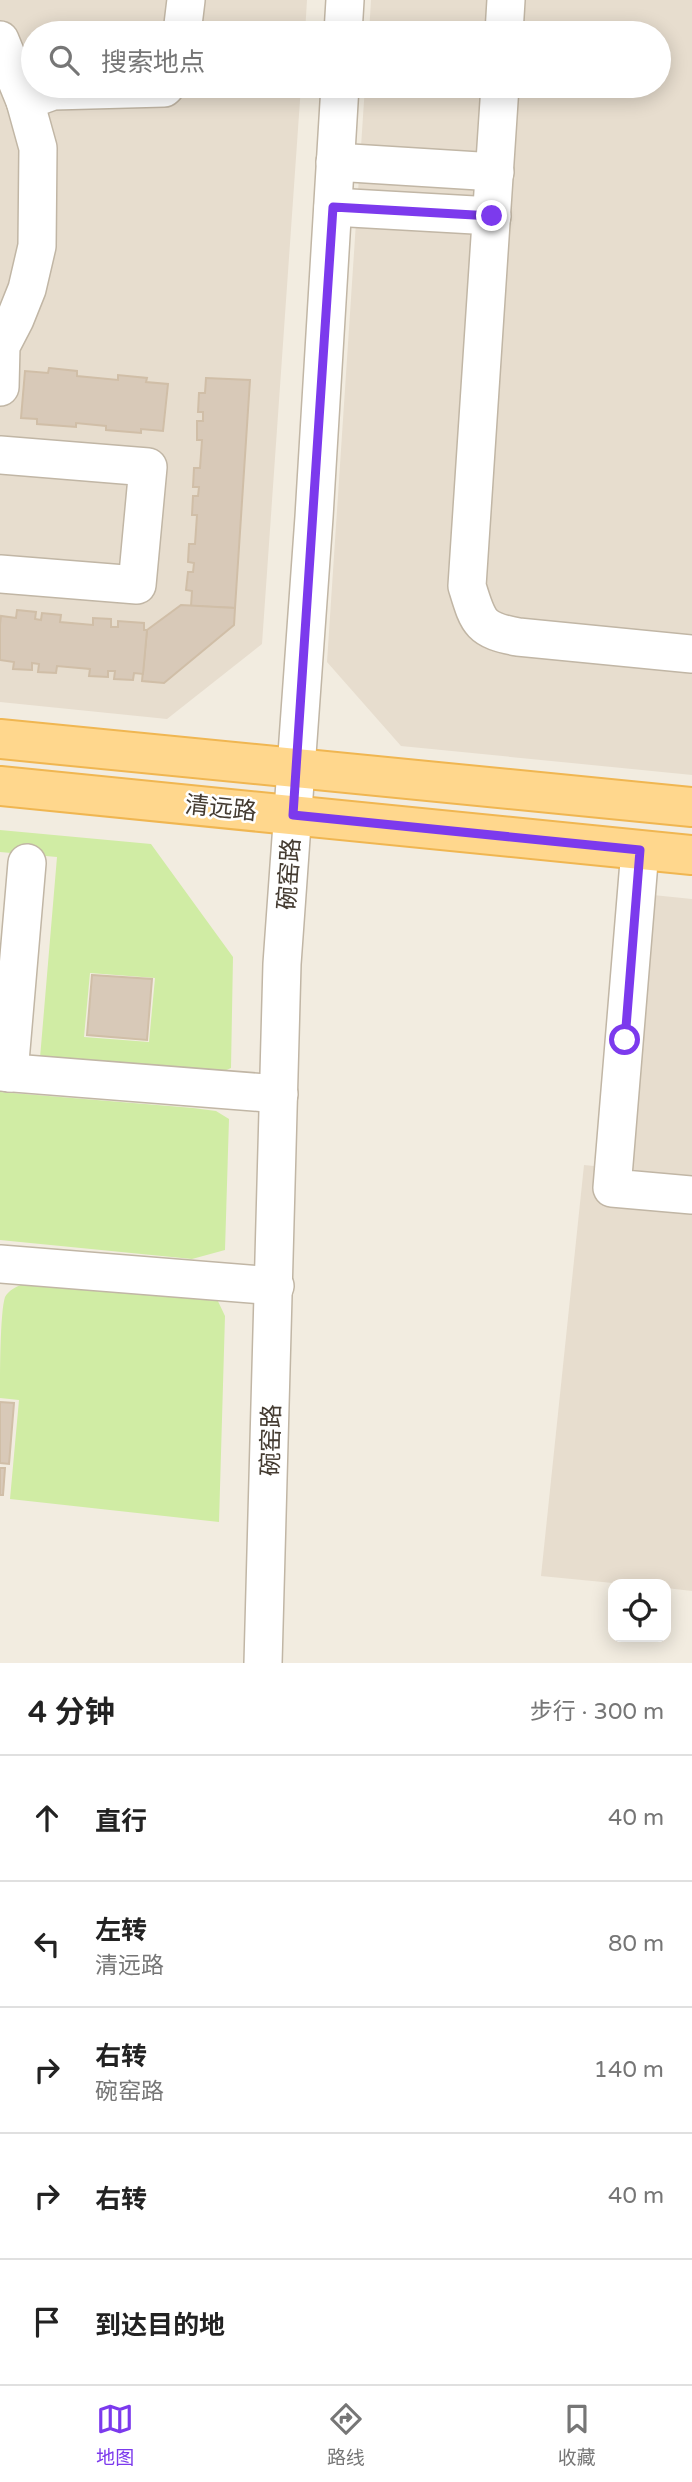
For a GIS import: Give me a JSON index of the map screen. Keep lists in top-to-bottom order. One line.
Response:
{"streets":{"main road":["清远路"],"street":["碗窑路"]},"crossings":[["清远路","碗窑路"]],"page":{"search":"搜索地点","heading":["4 分钟","步行 · 300 m"],"list":[["直行","40 m"],["左转","清远路","80 m"],["右转","碗窑路","140 m"],["右转","40 m"],"到达目的地"],"nav":["地图","路线","收藏"]}}
